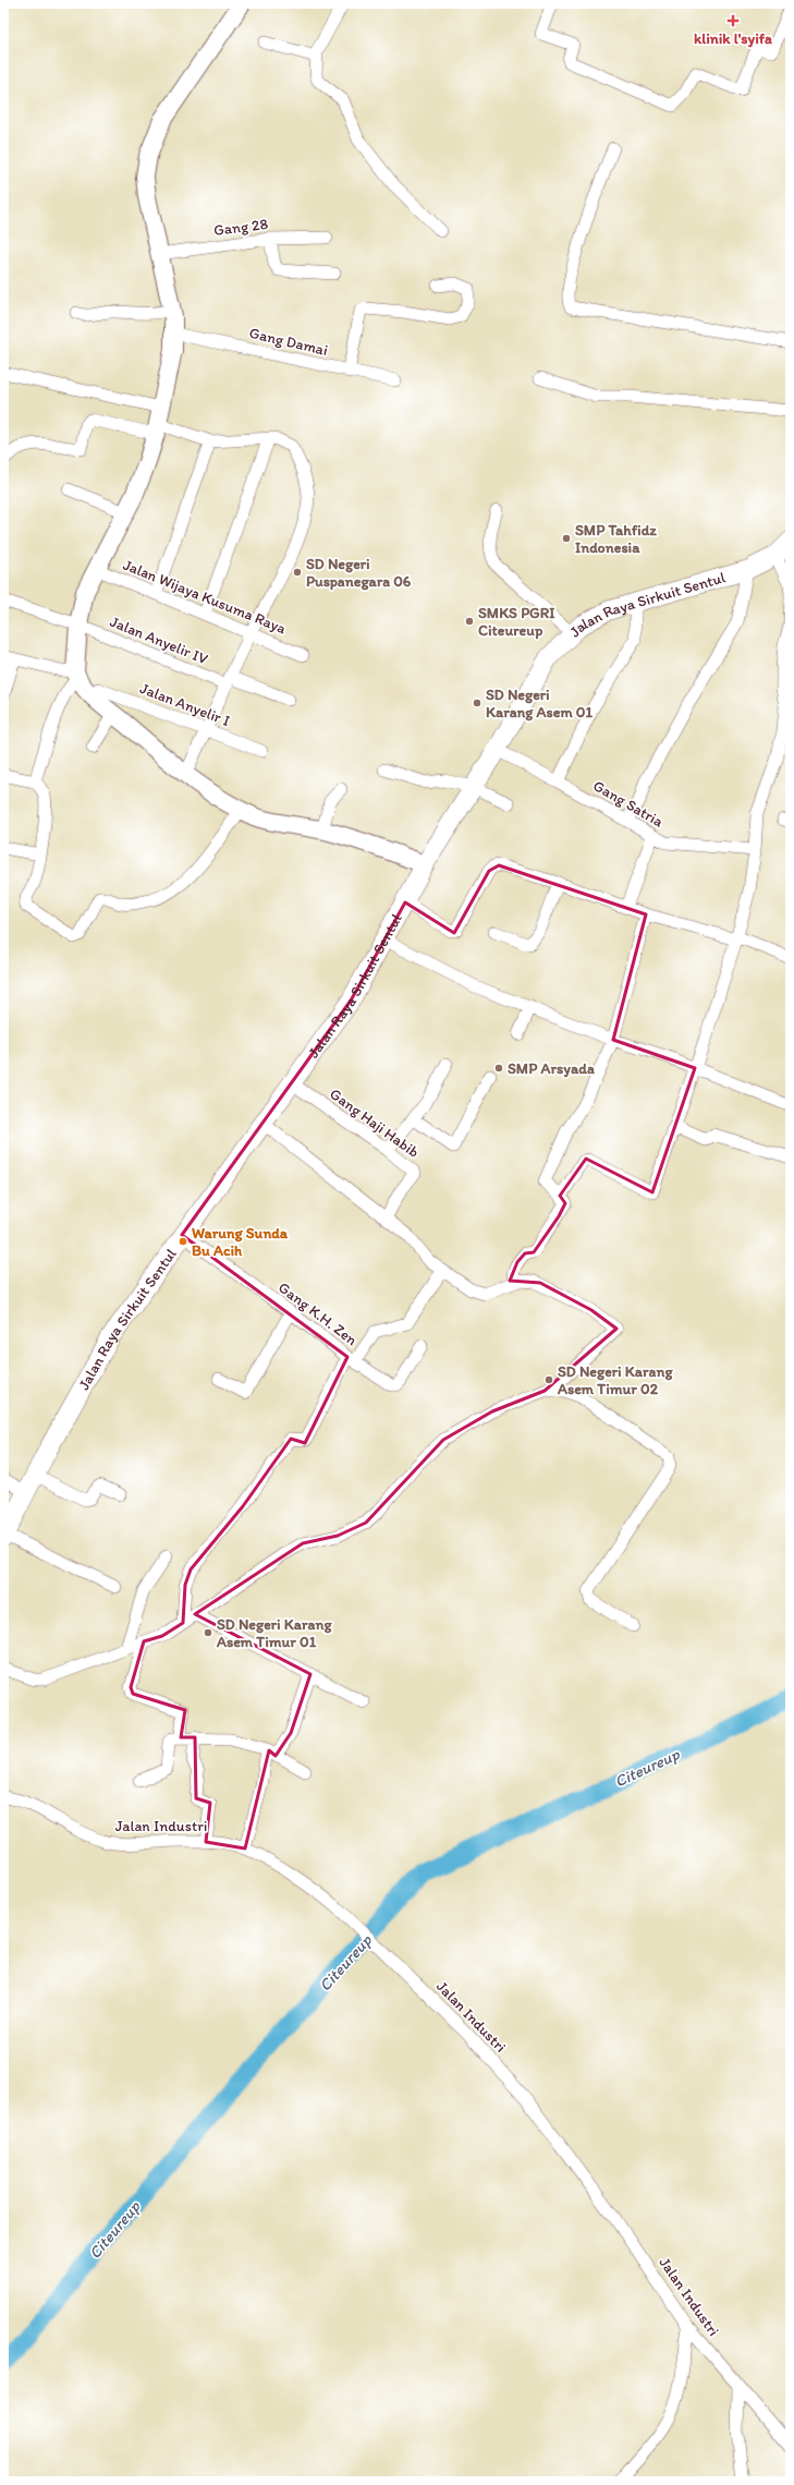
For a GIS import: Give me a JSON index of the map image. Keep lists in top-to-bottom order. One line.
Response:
{"streets":{"main road":["Jalan Raya Sirkuit Sentul"],"street":["Gang 28","Gang Damai","Jalan Wijaya Kusuma Raya","Jalan Anyelir IV","Jalan Anyelir I","Gang Satria","Gang Haji Habib","Gang K.H. Zen","Jalan Industri"]},"crossings":[["Jalan Raya Sirkuit Sentul","Gang Satria"],["Jalan Raya Sirkuit Sentul","Gang Haji Habib"],["Jalan Raya Sirkuit Sentul","Gang K.H. Zen"]],"water":["Citeureup"],"places":{"health":["klinik l'syifa"],"other":["SMP Tahfidz Indonesia","SD Negeri Puspanegara 06","SMKS PGRI Citeureup","SD Negeri Karang Asem 01","SMP Arsyada","Warung Sunda Bu Acih","SD Negeri Karang Asem Timur 02","SD Negeri Karang Asem Timur 01"]}}
